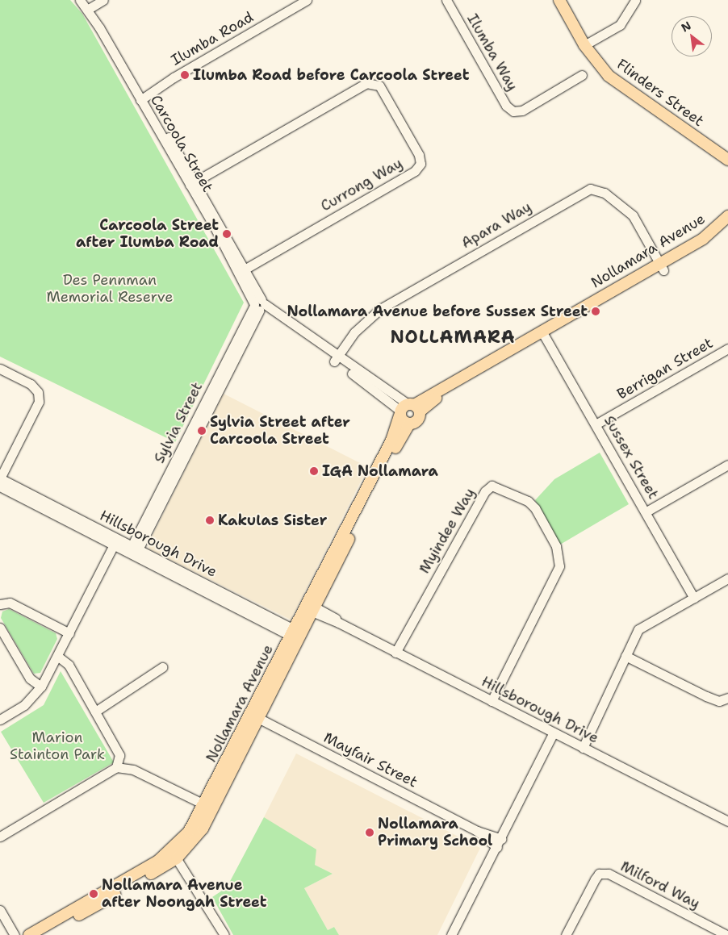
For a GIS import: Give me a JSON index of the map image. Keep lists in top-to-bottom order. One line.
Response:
{"streets":{"main road":["Flinders Street","Nollamara Avenue"],"street":["Ilumba Road","Ilumba Way","Carcoola Street","Currong Way","Apara Way","Berrigan Street","Sylvia Street","Sussex Street","Myindee Way","Hillsborough Drive","Mayfair Street","Milford Way"]},"crossings":[["Ilumba Road","Carcoola Street"],["Carcoola Street","Currong Way"],["Carcoola Street","Apara Way"],["Carcoola Street","Nollamara Avenue"],["Carcoola Street","Sylvia Street"],["Apara Way","Nollamara Avenue"],["Nollamara Avenue","Sussex Street"],["Nollamara Avenue","Hillsborough Drive"],["Nollamara Avenue","Mayfair Street"],["Berrigan Street","Sussex Street"],["Sylvia Street","Hillsborough Drive"],["Myindee Way","Hillsborough Drive"]],"districts":["NOLLAMARA"],"parks":["Des Pennman Memorial Reserve","Marion Stainton Park"],"places":["Ilumba Road before Carcoola Street","Carcoola Street after Ilumba Road","Nollamara Avenue before Sussex Street","Sylvia Street after Carcoola Street","IGA Nollamara","Kakulas Sister","Nollamara Primary School","Nollamara Avenue after Noongah Street"],"north":"top left"}
